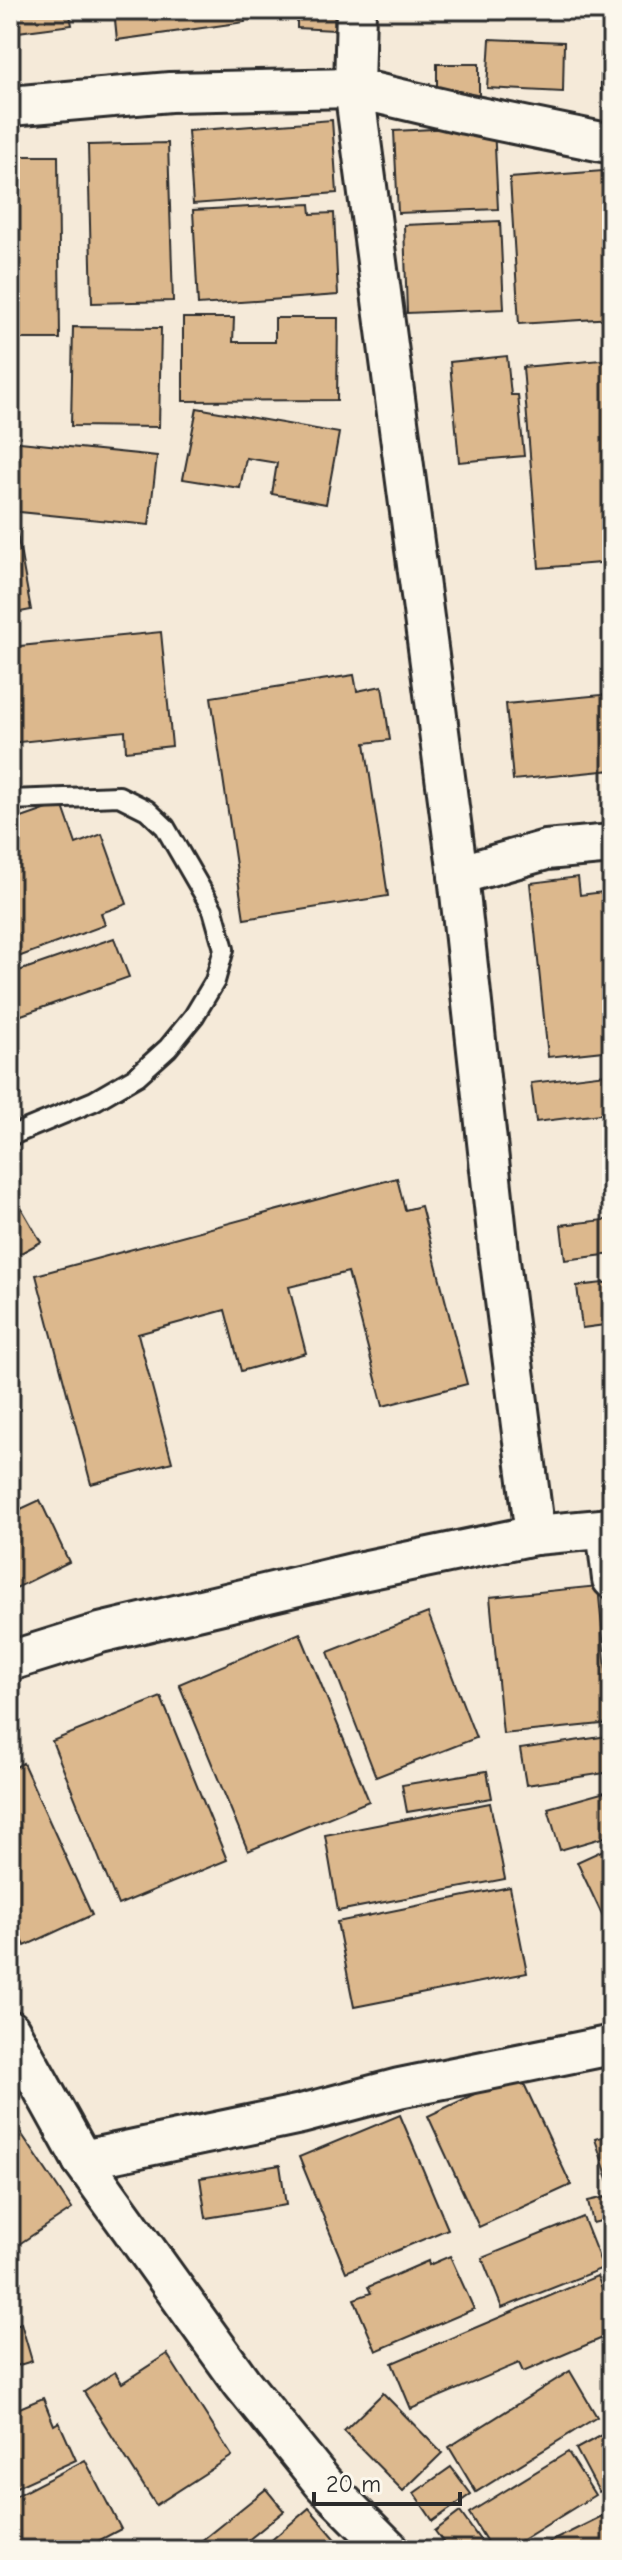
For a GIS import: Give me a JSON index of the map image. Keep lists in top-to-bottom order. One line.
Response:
{"scale_bar":"20 m"}
